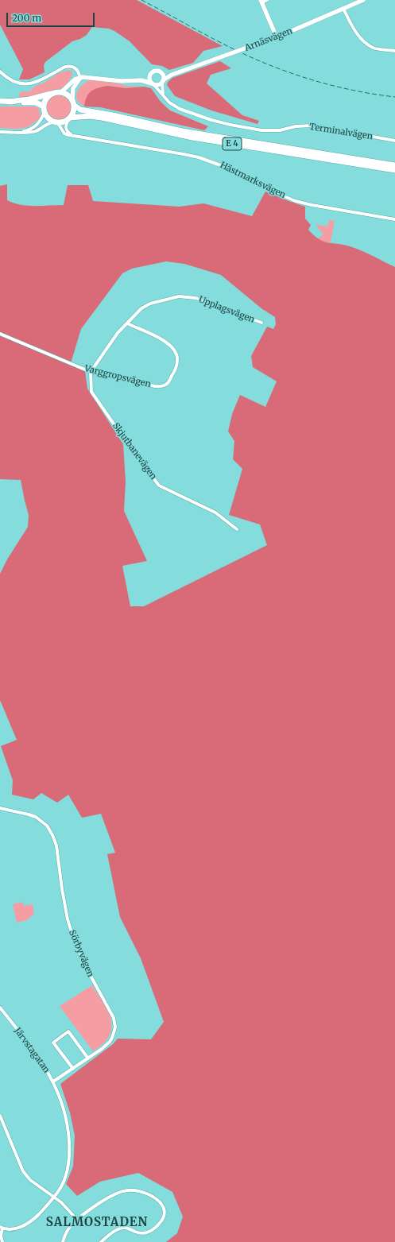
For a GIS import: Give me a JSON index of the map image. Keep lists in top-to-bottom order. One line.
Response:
{"streets":{"highway":["E 4"],"street":["Arnäsvägen","Terminalvägen","Hästmarksvägen","Upplagsvägen","Varggropsvägen","Skjutbanevägen","Sörbyvägen","Järvstagatan"]},"crossings":[["Arnäsvägen","Terminalvägen"],["E 4","Hästmarksvägen"],["Upplagsvägen","Varggropsvägen"],["Upplagsvägen","Skjutbanevägen"],["Varggropsvägen","Skjutbanevägen"],["Sörbyvägen","Järvstagatan"]],"districts":["SALMOSTADEN"],"scale_bar":"200 m"}
